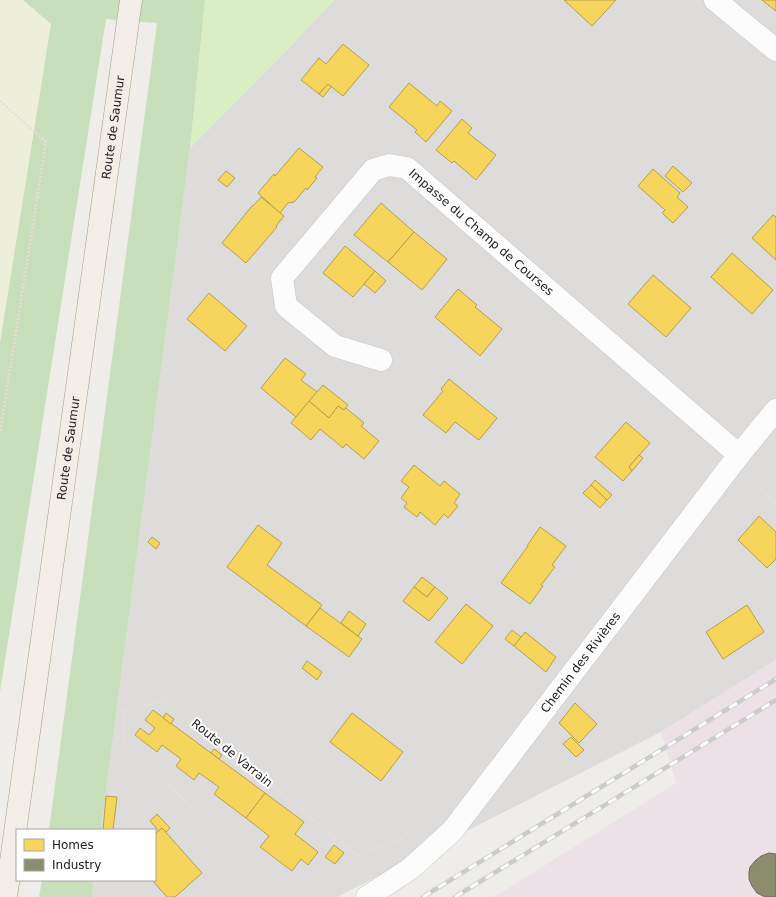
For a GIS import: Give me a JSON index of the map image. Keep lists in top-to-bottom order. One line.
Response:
{"streets":{"main road":["Route de Saumur"],"street":["Impasse du Champ de Courses","Chemin des Rivières"],"path":["Route de Varrain"]},"crossings":[["Impasse du Champ de Courses","Chemin des Rivières"]],"legend":["Homes","Industry"]}
